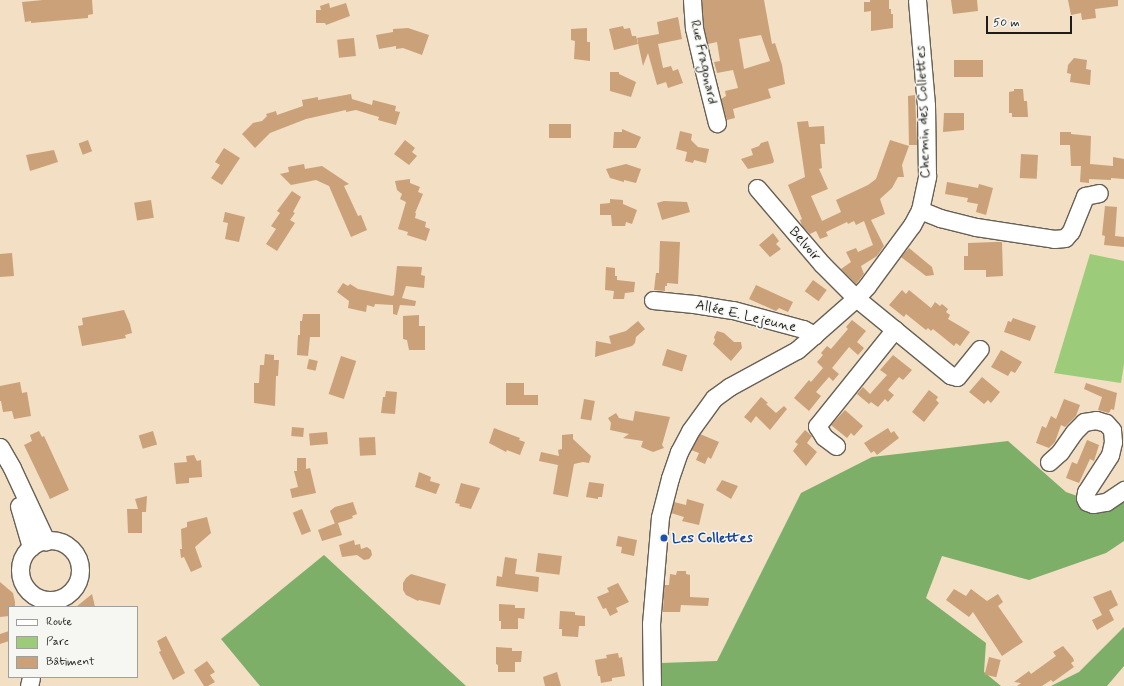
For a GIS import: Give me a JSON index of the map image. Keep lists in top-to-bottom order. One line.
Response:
{"streets":{"street":["Rue Fragonard","Chemin des Collettes","Belvoir","Allée E. Lejeune"]},"crossings":[["Chemin des Collettes","Belvoir"],["Chemin des Collettes","Allée E. Lejeune"]],"places":["Les Collettes"],"legend":["Route","Parc","Bâtiment"],"scale_bar":"50 m"}
